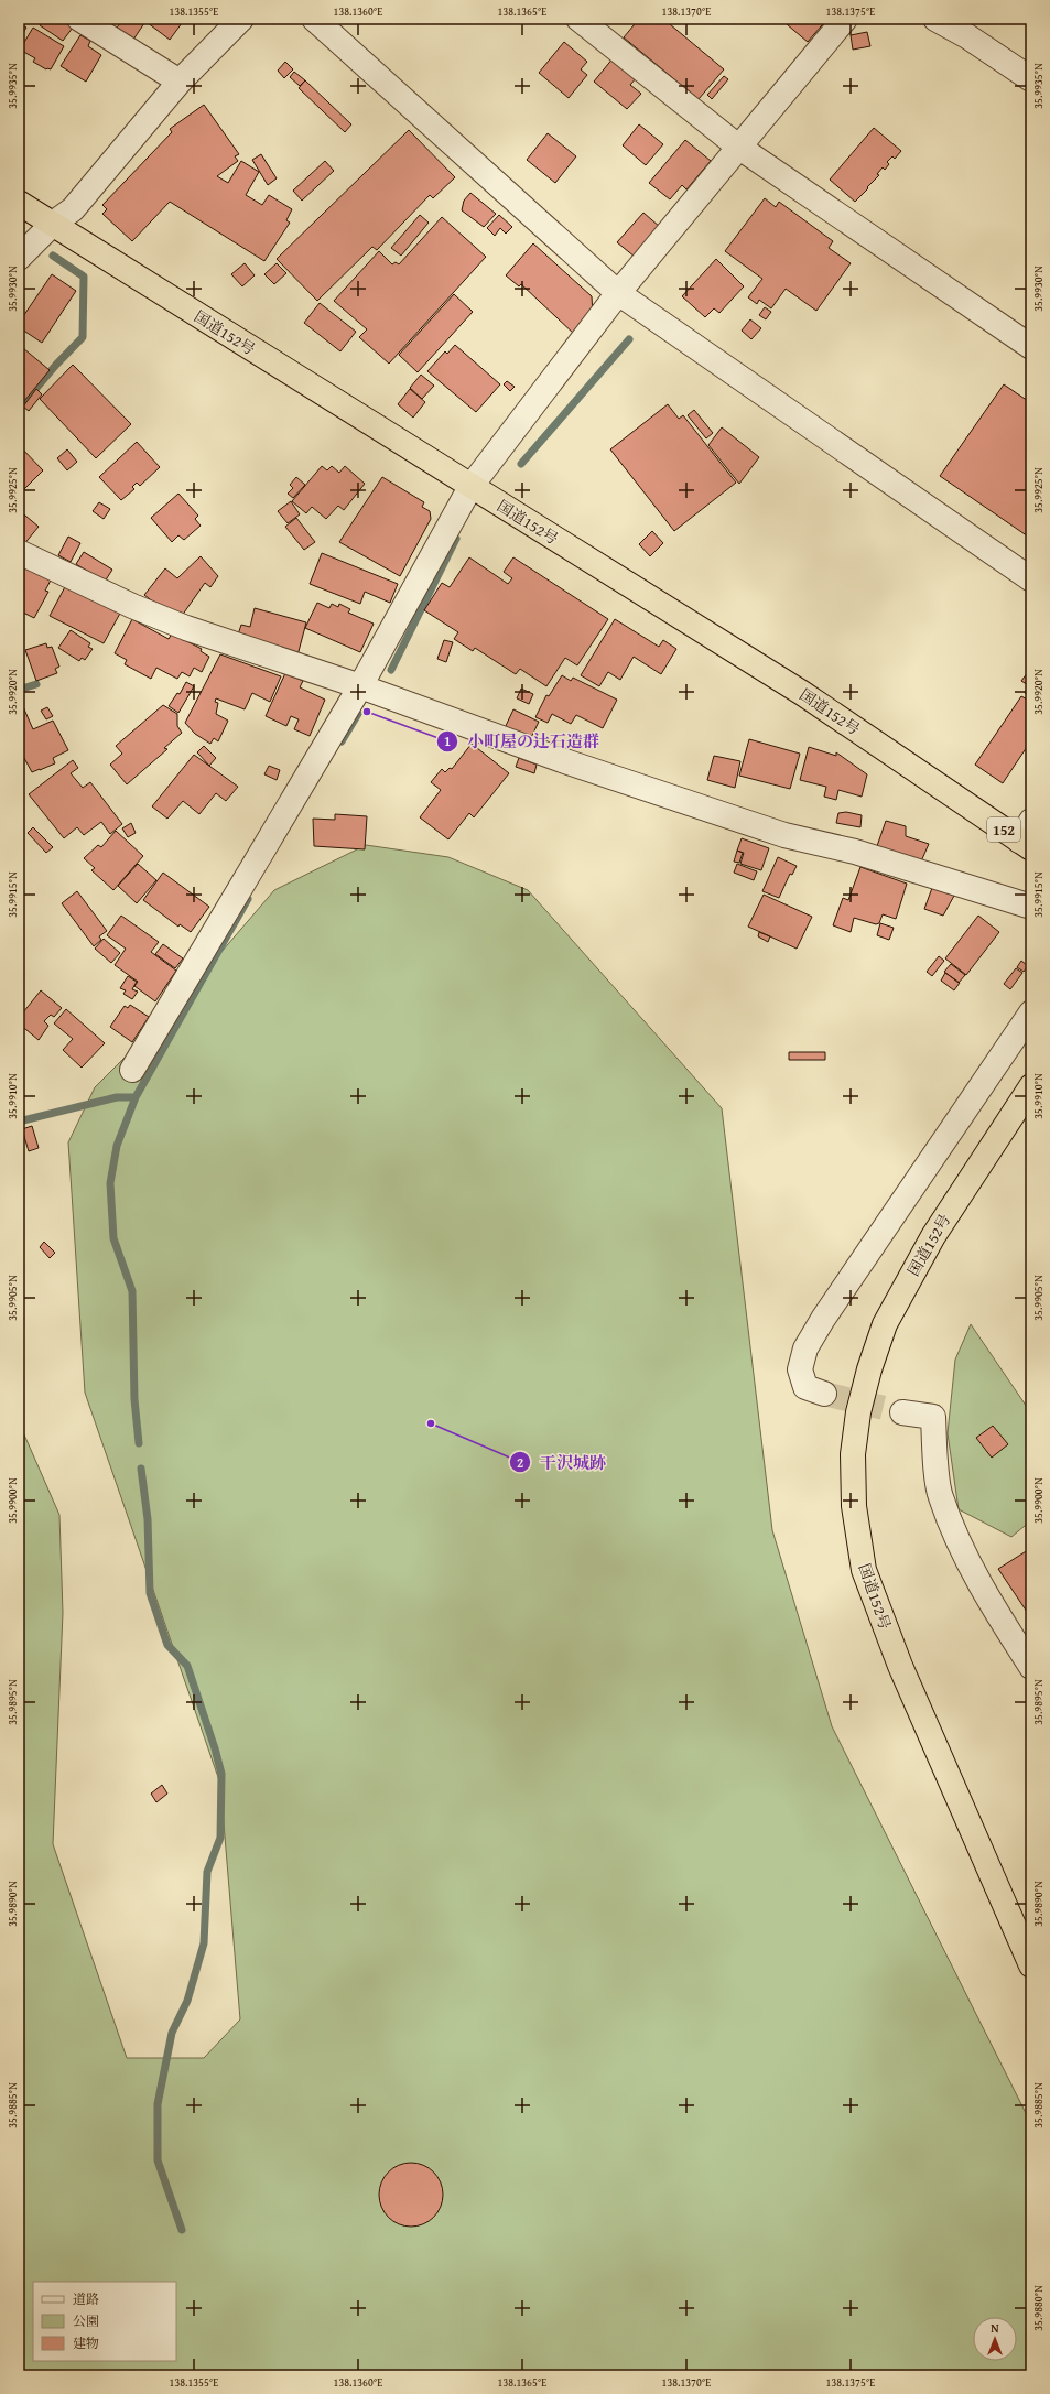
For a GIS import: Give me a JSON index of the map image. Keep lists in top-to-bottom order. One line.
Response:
{"streets":{"highway":["国道152号","152"]},"places":["小町屋の辻石造群","干沢城跡"],"legend":["道路","公園","建物"],"north":"top","coordinates":["138.1355°E","138.1360°E","138.1365°E","138.1370°E","138.1375°E","35.9935°N","35.9930°N","35.9925°N","35.9920°N","35.9915°N","35.9910°N","35.9905°N","35.9900°N","35.9895°N","35.9890°N","35.9885°N","35.9880°N"]}
